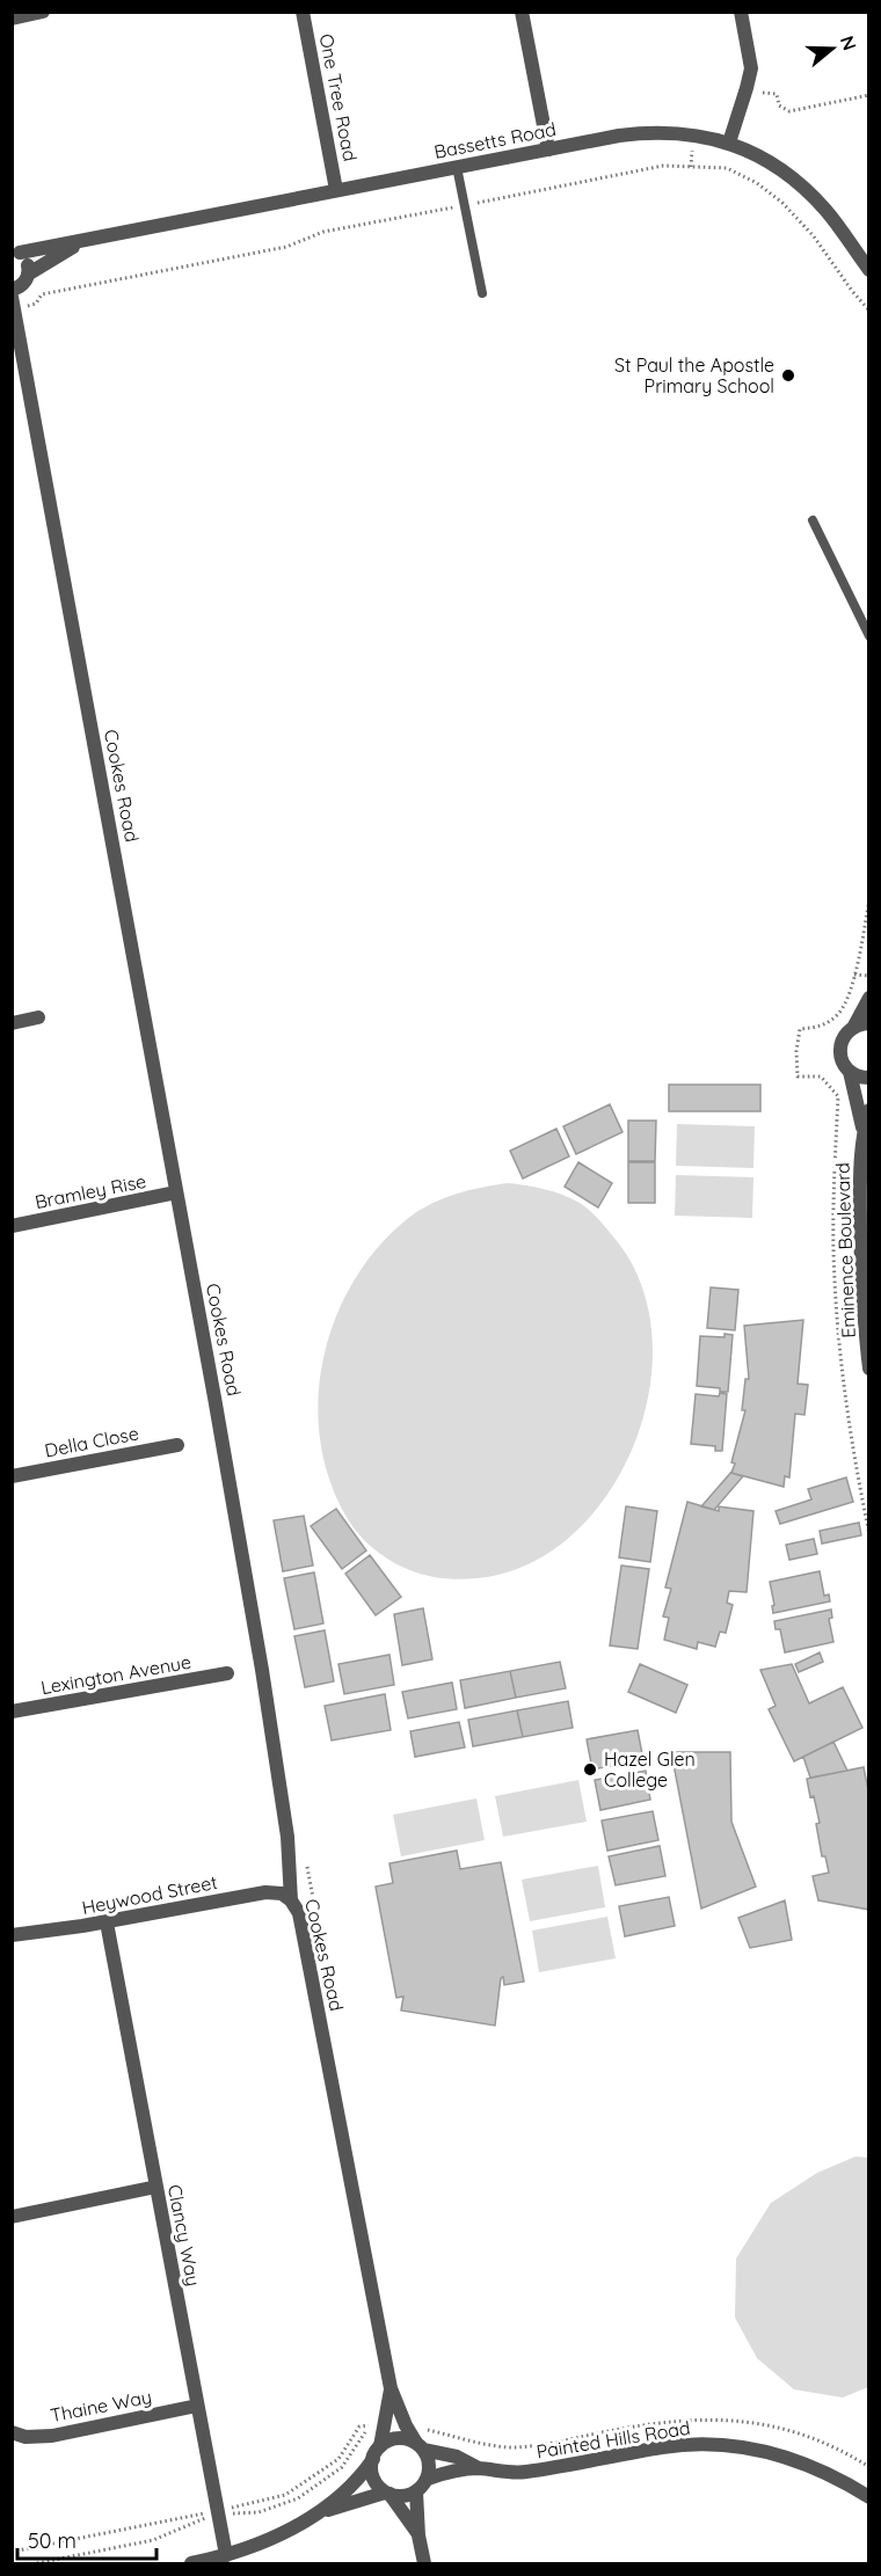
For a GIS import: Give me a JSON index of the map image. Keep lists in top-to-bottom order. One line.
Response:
{"streets":{"street":["One Tree Road","Bassetts Road","Cookes Road","Bramley Rise","Eminence Boulevard","Della Close","Lexington Avenue","Heywood Street","Clancy Way","Thaine Way","Painted Hills Road"]},"crossings":[["One Tree Road","Bassetts Road"],["Cookes Road","Bramley Rise"],["Cookes Road","Heywood Street"],["Cookes Road","Painted Hills Road"],["Heywood Street","Clancy Way"],["Clancy Way","Thaine Way"]],"places":["St Paul the Apostle Primary School","Hazel Glen College"],"scale_bar":"50 m","north":"right"}
